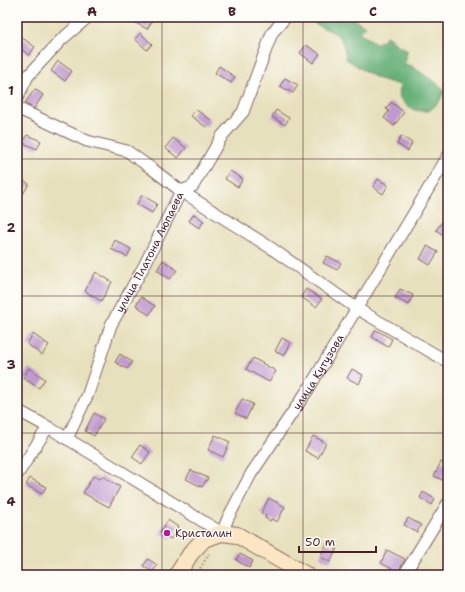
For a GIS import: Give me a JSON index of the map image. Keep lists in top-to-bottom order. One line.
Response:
{"streets":{"street":["улица Платона Люпаева","улица Кутузова"]},"places":["Кристалин"],"scale_bar":"50 m","grid":{"columns":["A","B","C"],"rows":["1","2","3","4"]}}
